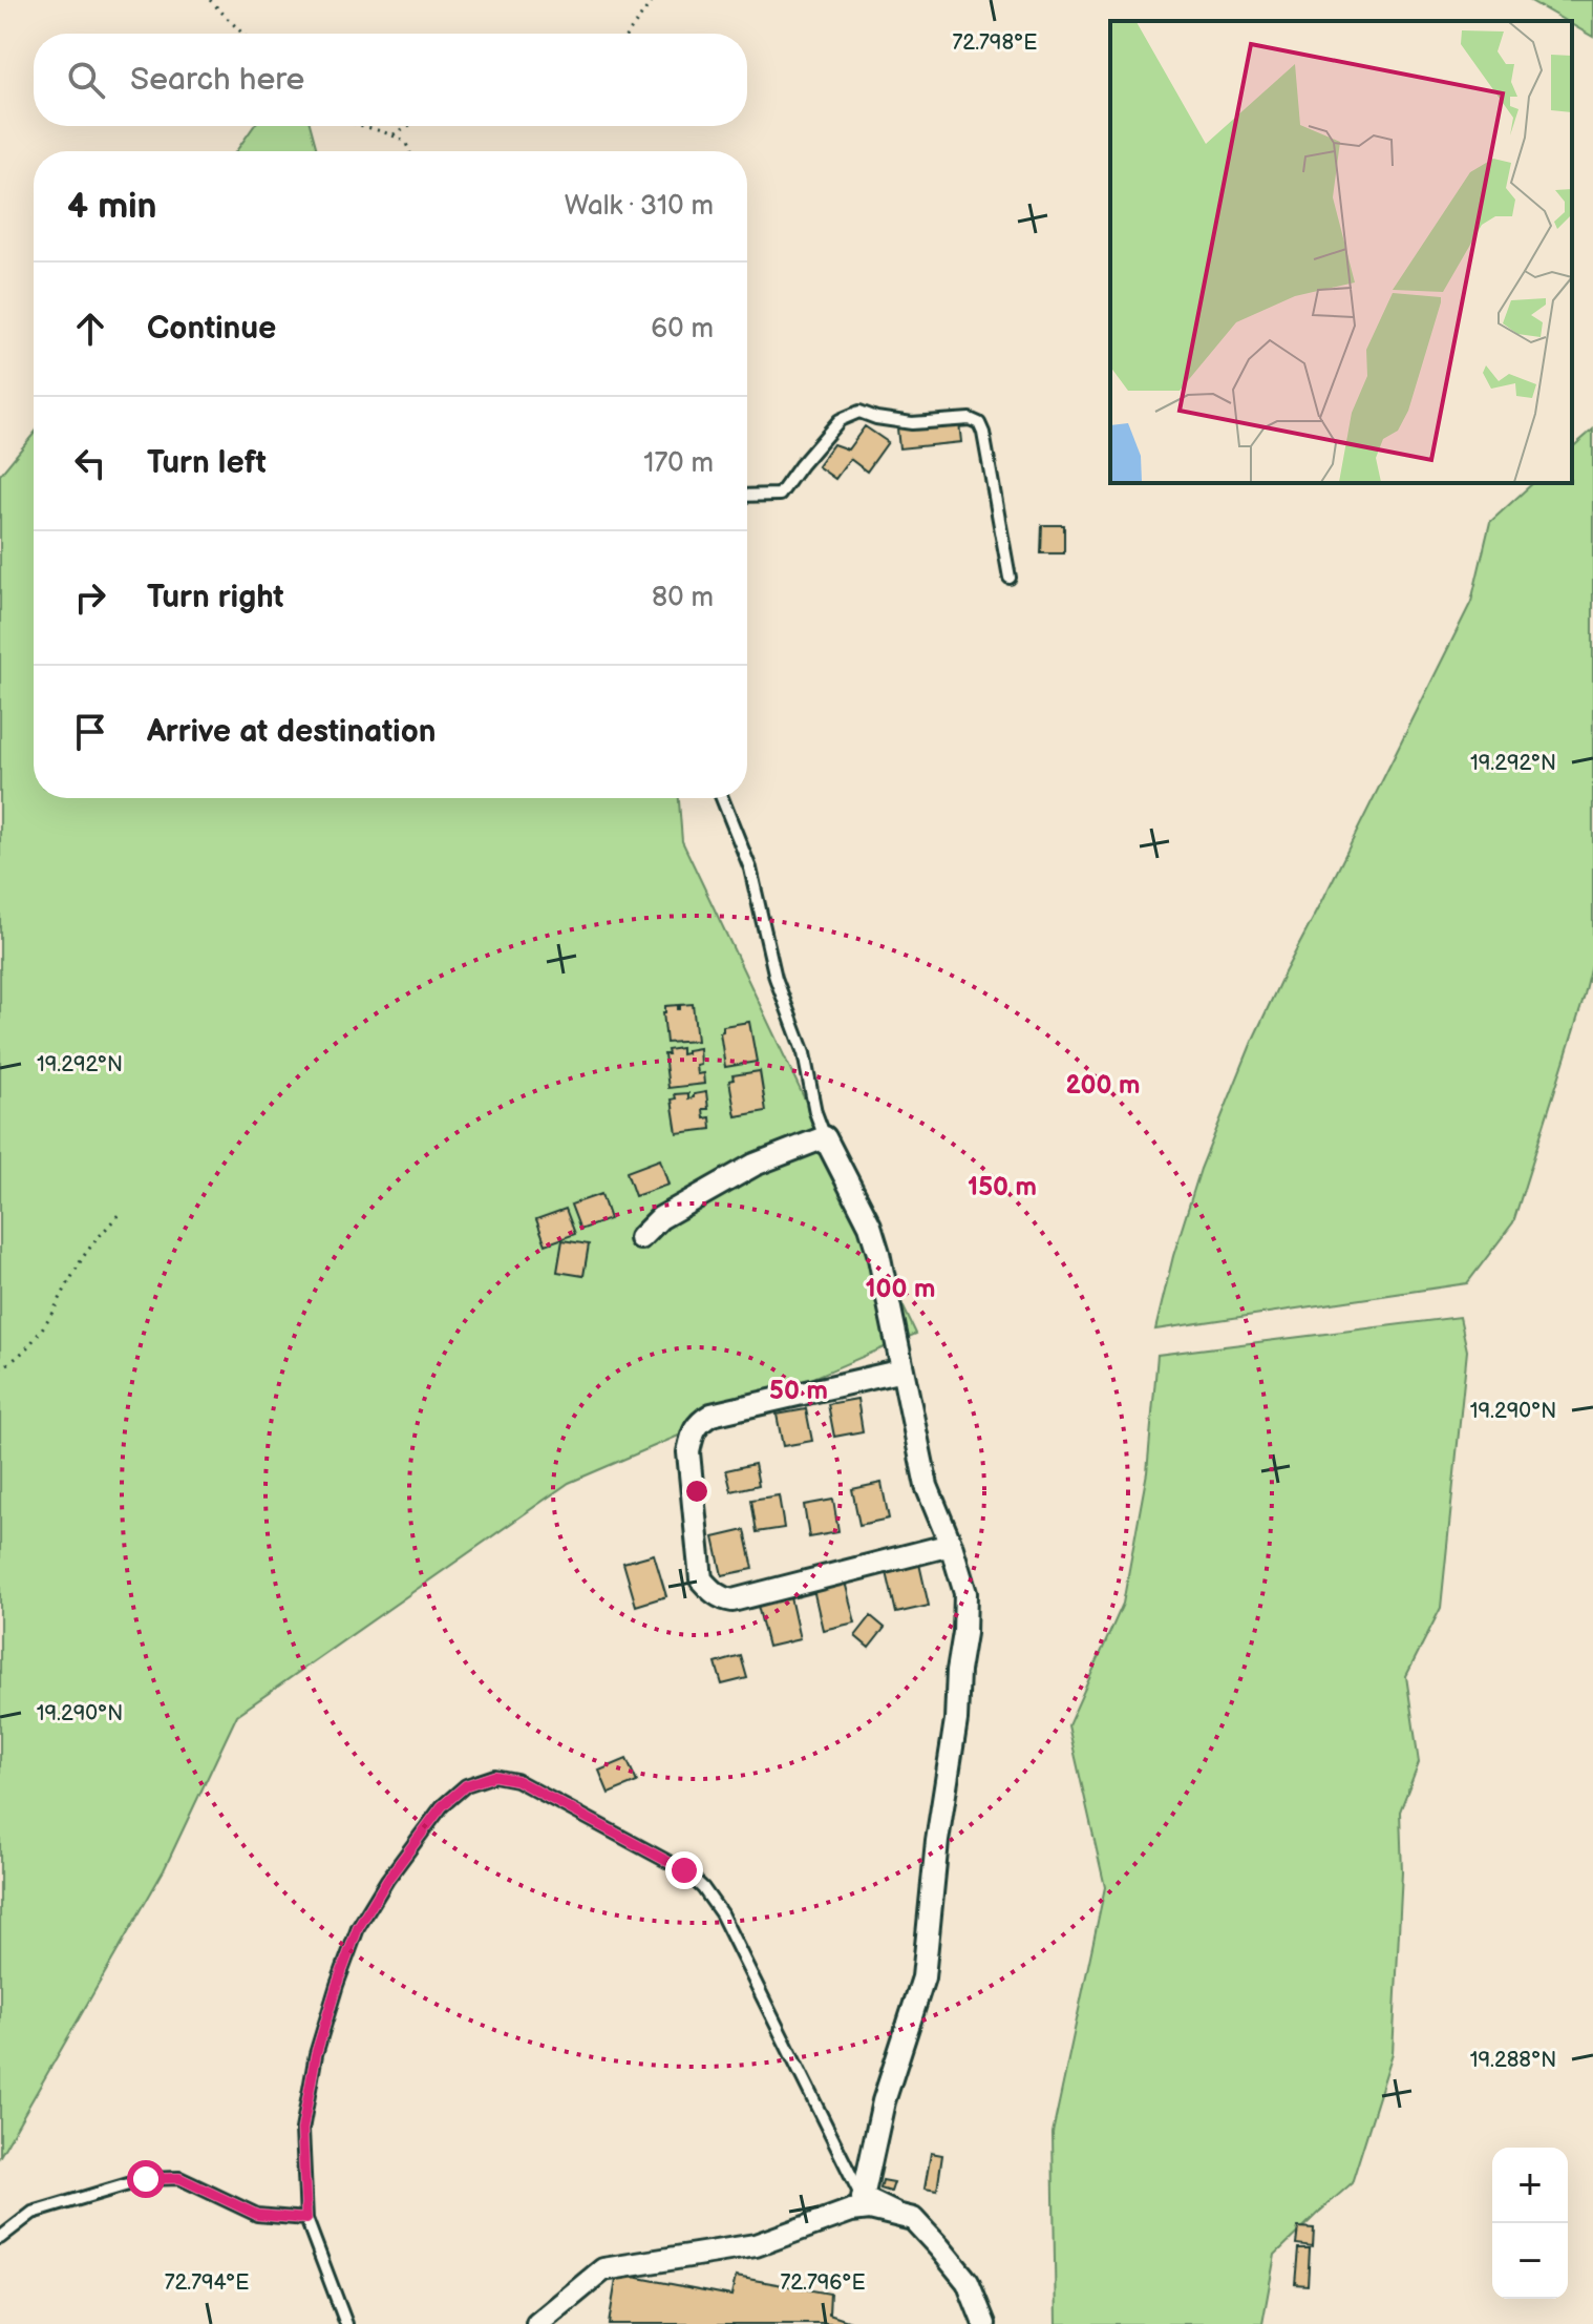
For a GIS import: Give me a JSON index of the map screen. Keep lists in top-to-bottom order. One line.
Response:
{"page":{"search":"Search here","heading":["4 min","Walk · 310 m"],"list":[["Continue","60 m"],["Turn left","170 m"],["Turn right","80 m"],"Arrive at destination"],"map_buttons":["+","−"]},"coordinates":["72.798°E","19.292°N","19.290°N","19.288°N","72.794°E","72.796°E"],"rings":["200 m","150 m","100 m","50 m"]}
